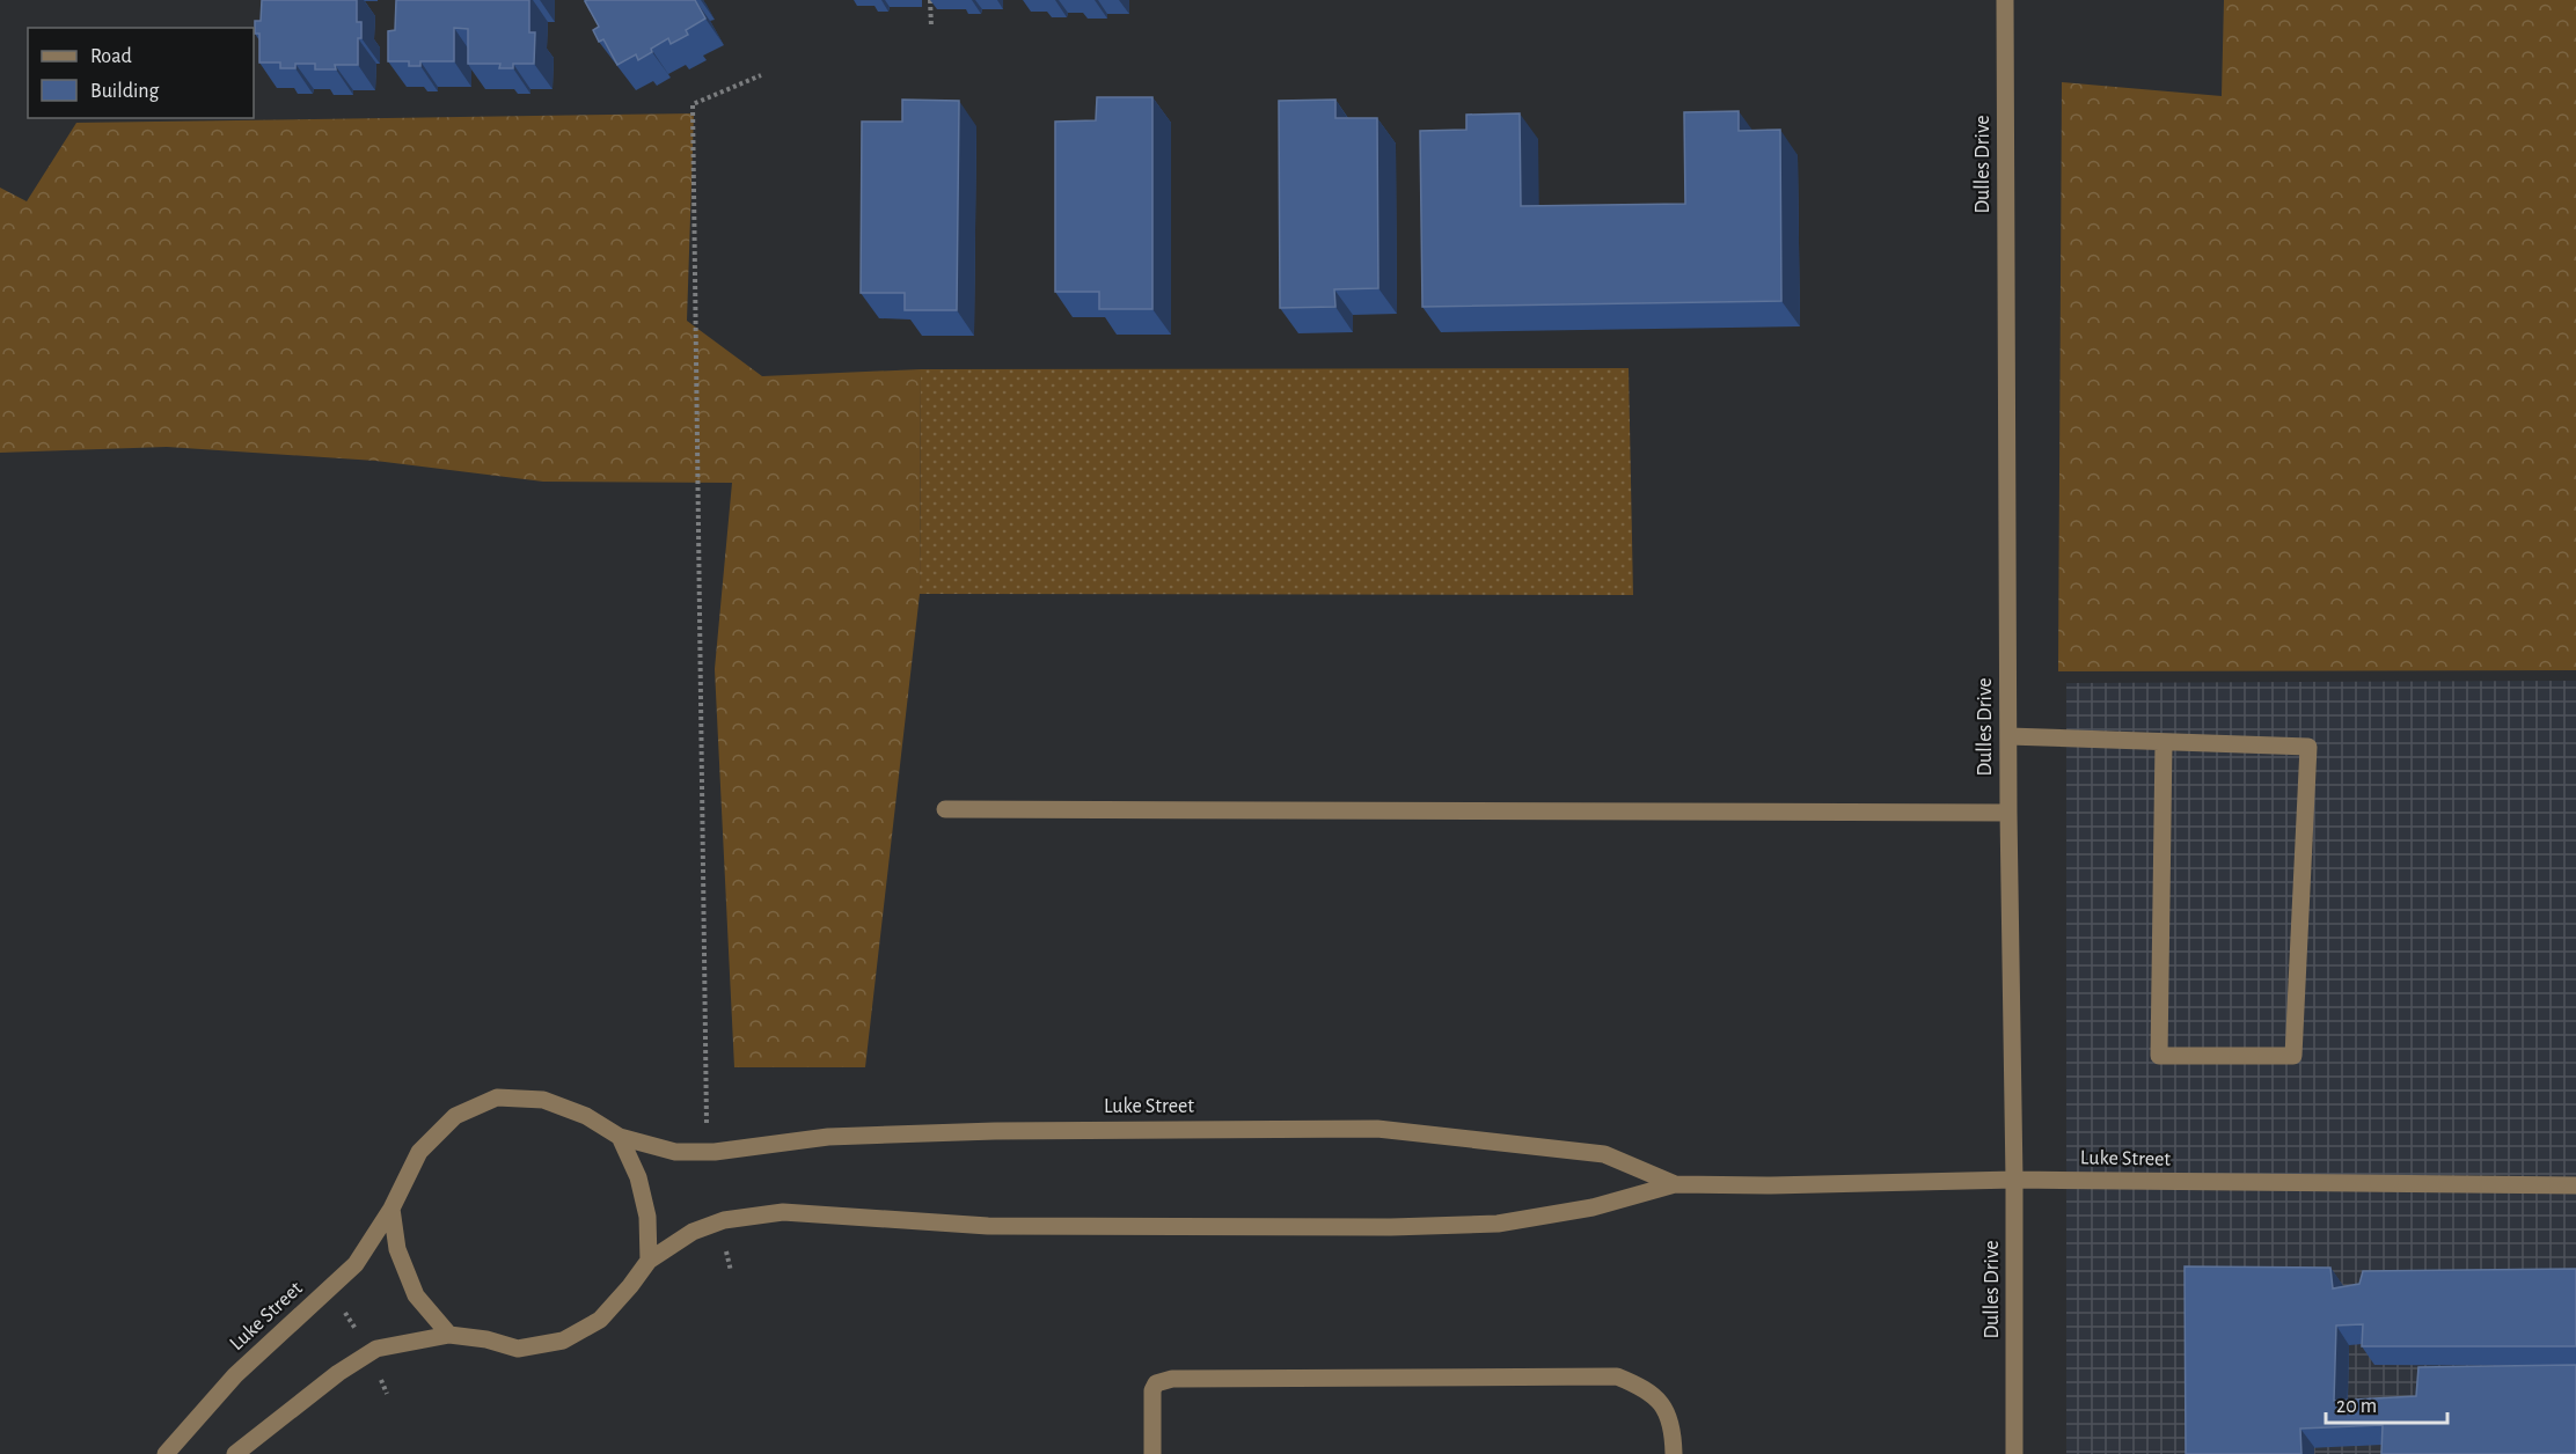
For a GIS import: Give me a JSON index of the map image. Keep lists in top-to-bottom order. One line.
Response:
{"streets":{"street":["Dulles Drive","Luke Street"]},"crossings":[["Dulles Drive","Luke Street"]],"legend":["Road","Building"],"scale_bar":"20 m"}
